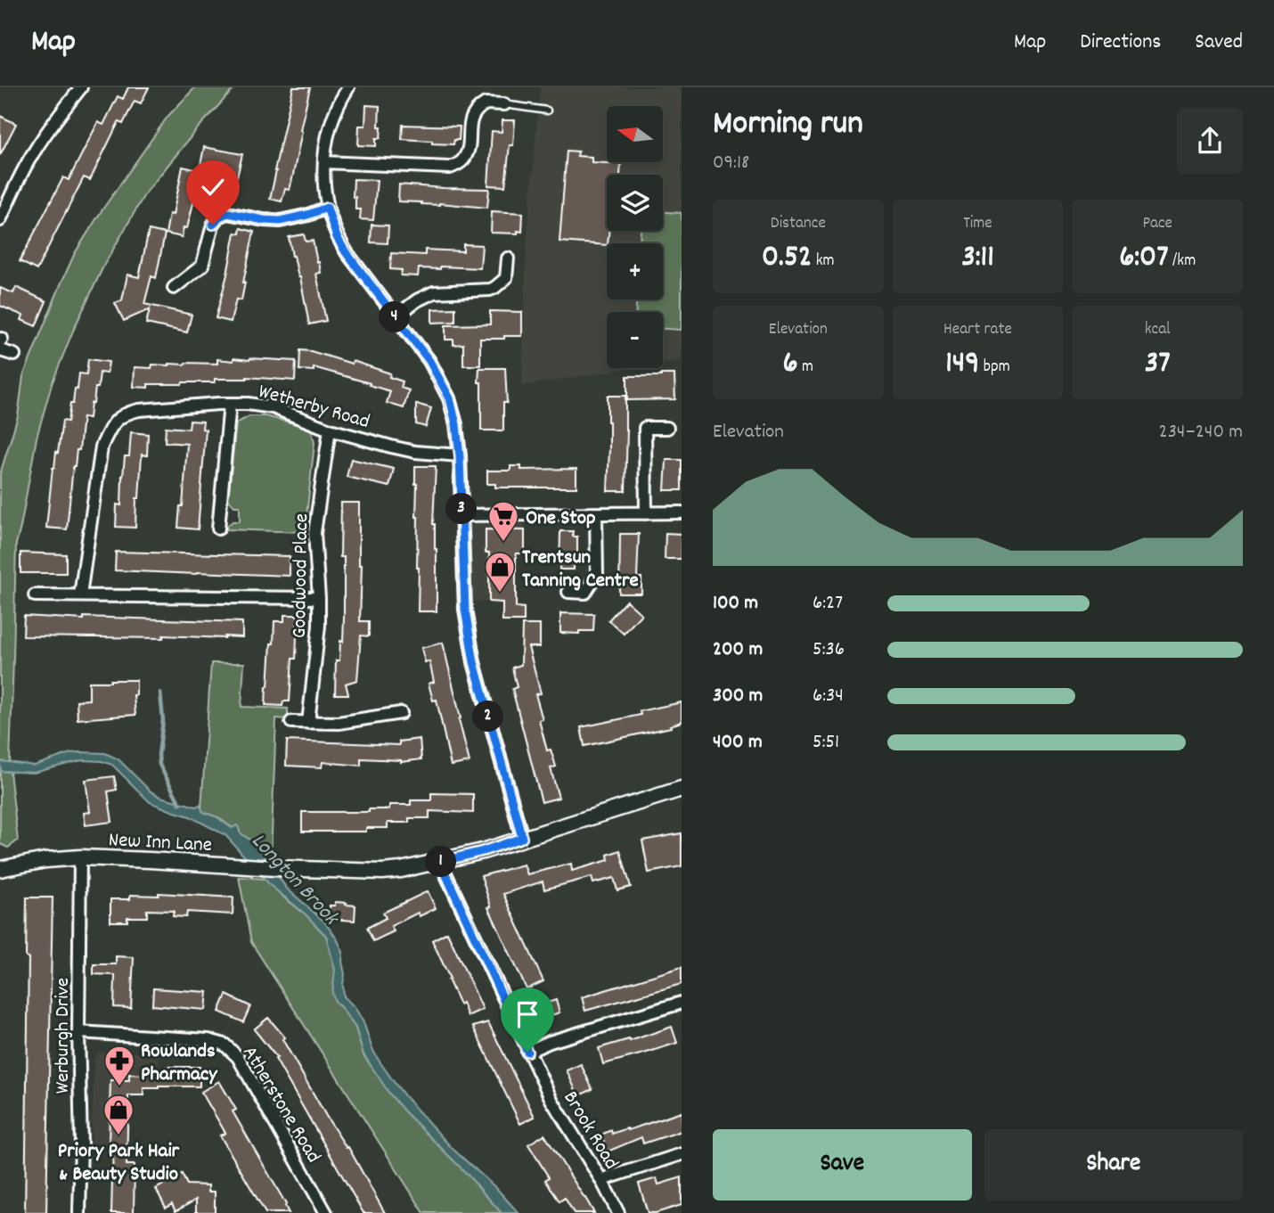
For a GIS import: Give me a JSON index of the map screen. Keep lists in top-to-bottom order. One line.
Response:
{"streets":{"street":["Wetherby Road","Goodwood Place","New Inn Lane","Werburgh Drive","Atherstone Road","Brook Road"]},"crossings":[["Wetherby Road","Goodwood Place"],["New Inn Lane","Werburgh Drive"],["New Inn Lane","Brook Road"],["Werburgh Drive","Atherstone Road"]],"water":["Longton Brook"],"places":{"supermarket":["One Stop"],"shop":["Trentsun Tanning Centre","Priory Park Hair & Beauty Studio"],"pharmacy":["Rowlands Pharmacy"]},"north":"left","page":{"header":"Map","nav":["Map","Directions","Saved"],"heading":["Morning run","09:18"],"map_buttons":["+","−"],"stats":[["Distance","0.52 km"],["Time","3:11"],["Pace","6:07 /km"],["Elevation","6 m"],["Heart rate","149 bpm"],["kcal","37"]],"pins":["4","3","2","1"],"chart":["Elevation","234–240 m"],"list":[{"name":"100 m","note":"6:27"},{"name":"200 m","note":"5:36"},{"name":"300 m","note":"6:34"},{"name":"400 m","note":"5:51"}],"buttons":["Save","Share"]}}
